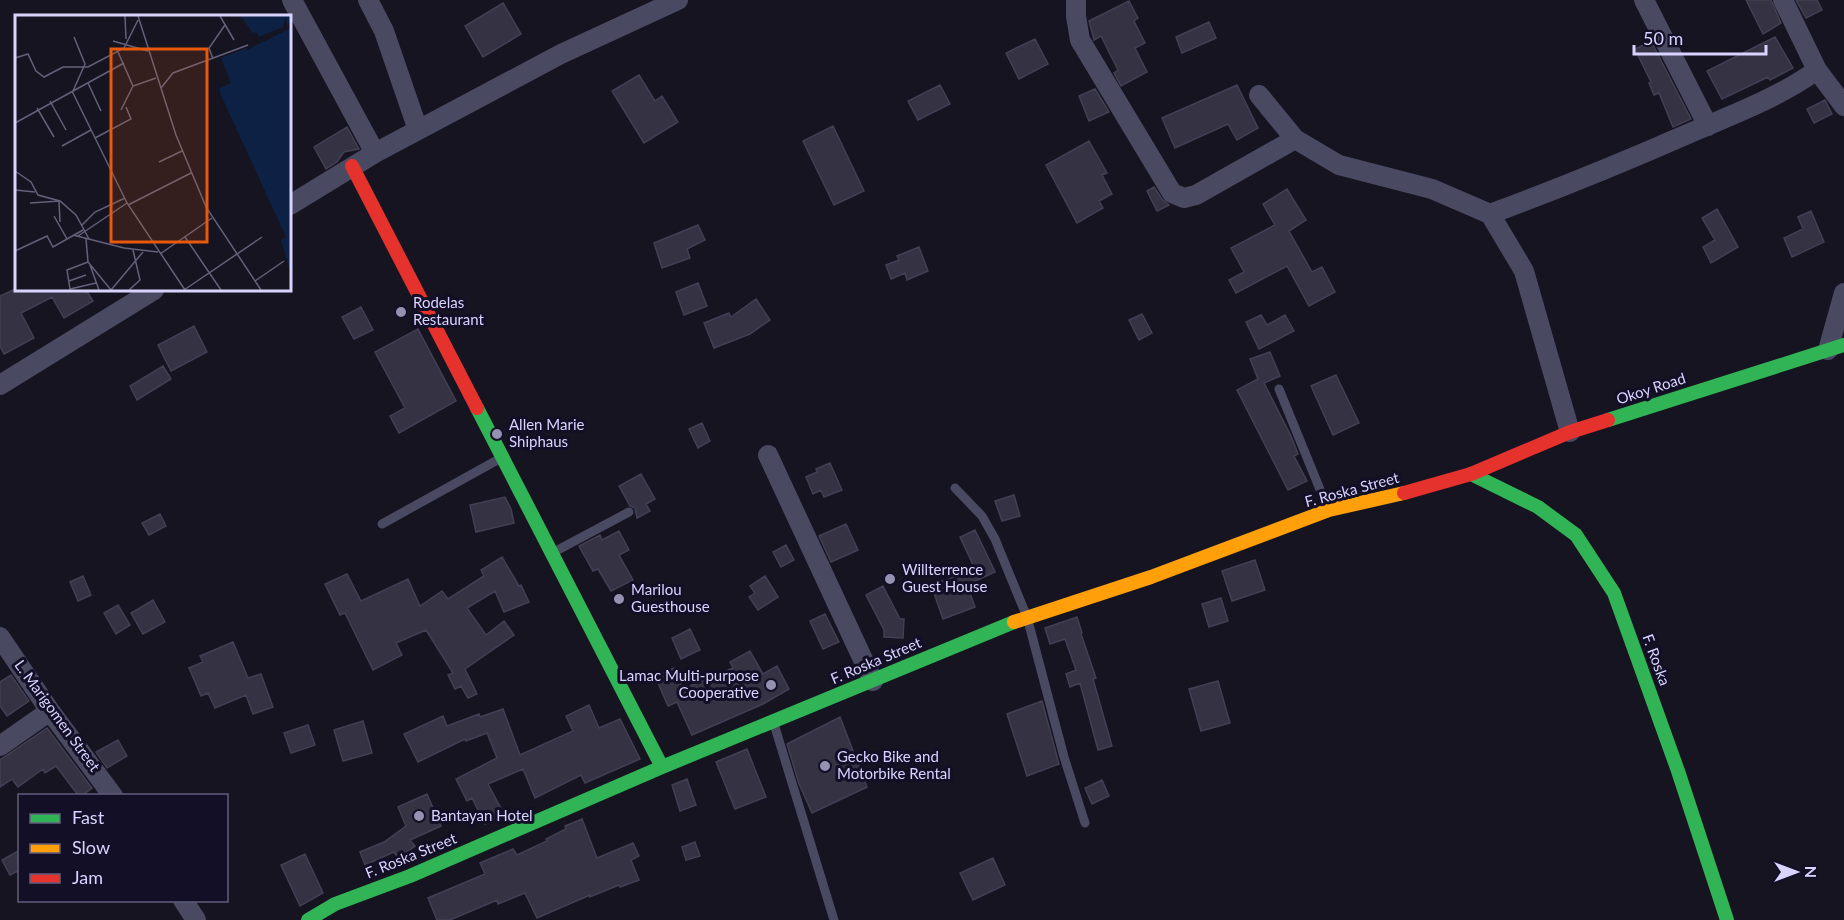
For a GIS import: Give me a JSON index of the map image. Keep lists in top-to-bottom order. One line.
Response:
{"streets":{"main road":["Okoy Road","F. Roska Street","F. Roska"],"street":["L. Marigomen Street"]},"crossings":[["Okoy Road","F. Roska Street"],["Okoy Road","F. Roska"],["F. Roska Street","F. Roska"]],"places":["Rodelas Restaurant","Allen Marie Shiphaus","Willterrence Guest House","Marilou Guesthouse","Lamac Multi-purpose Cooperative","Gecko Bike and Motorbike Rental","Bantayan Hotel"],"legend":["Fast","Slow","Jam"],"scale_bar":"50 m","north":"right"}
